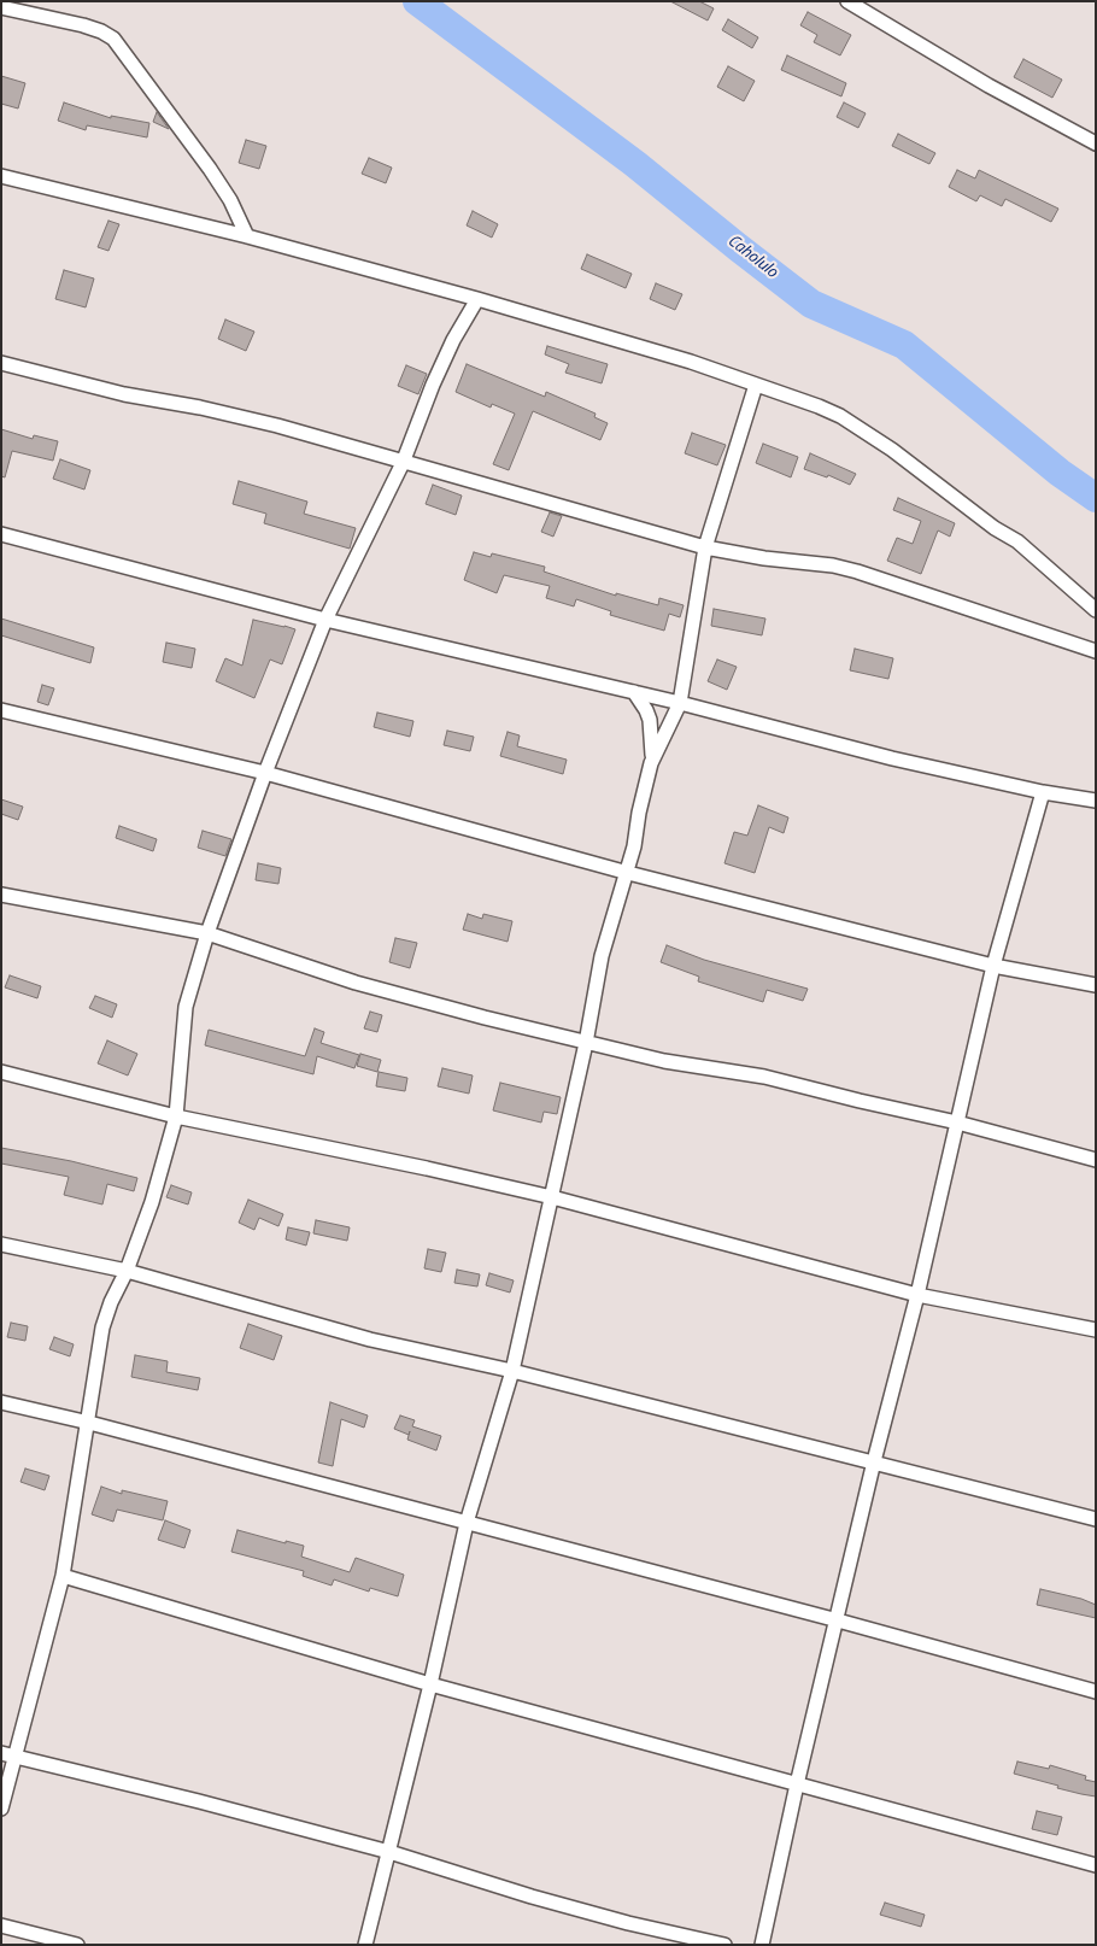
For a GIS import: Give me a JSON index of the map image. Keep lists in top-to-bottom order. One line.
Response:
{"water":["Caholulo"]}
